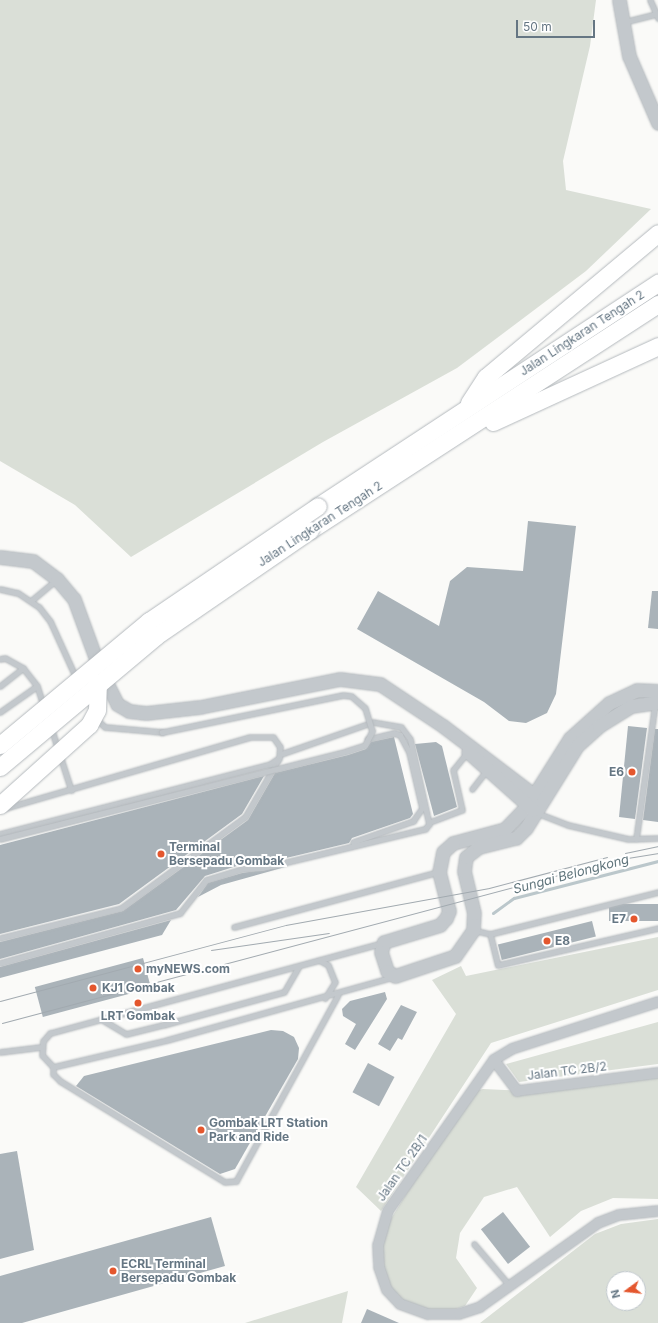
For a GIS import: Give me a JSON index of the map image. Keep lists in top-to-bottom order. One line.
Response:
{"streets":{"highway":["Jalan Lingkaran Tengah 2"],"street":["Jalan TC 2B/2","Jalan TC 2B/1"]},"crossings":[["Jalan TC 2B/2","Jalan TC 2B/1"]],"water":["Sungai Belongkong"],"places":["E6","Terminal Bersepadu Gombak","E7","E8","myNEWS.com","KJ1 Gombak","LRT Gombak","Gombak LRT Station Park and Ride","ECRL Terminal Bersepadu Gombak"],"scale_bar":"50 m","north":"left"}
